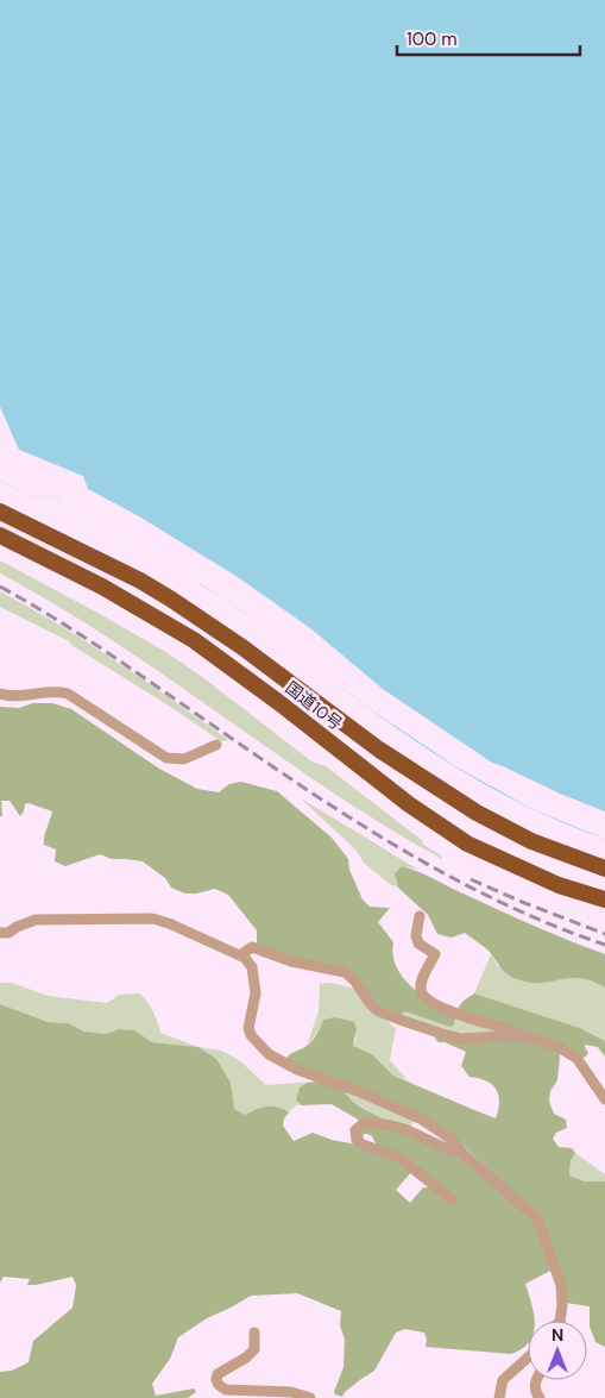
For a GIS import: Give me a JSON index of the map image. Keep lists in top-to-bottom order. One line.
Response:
{"streets":{"highway":["国道10号"]},"scale_bar":"100 m","north":"top"}
